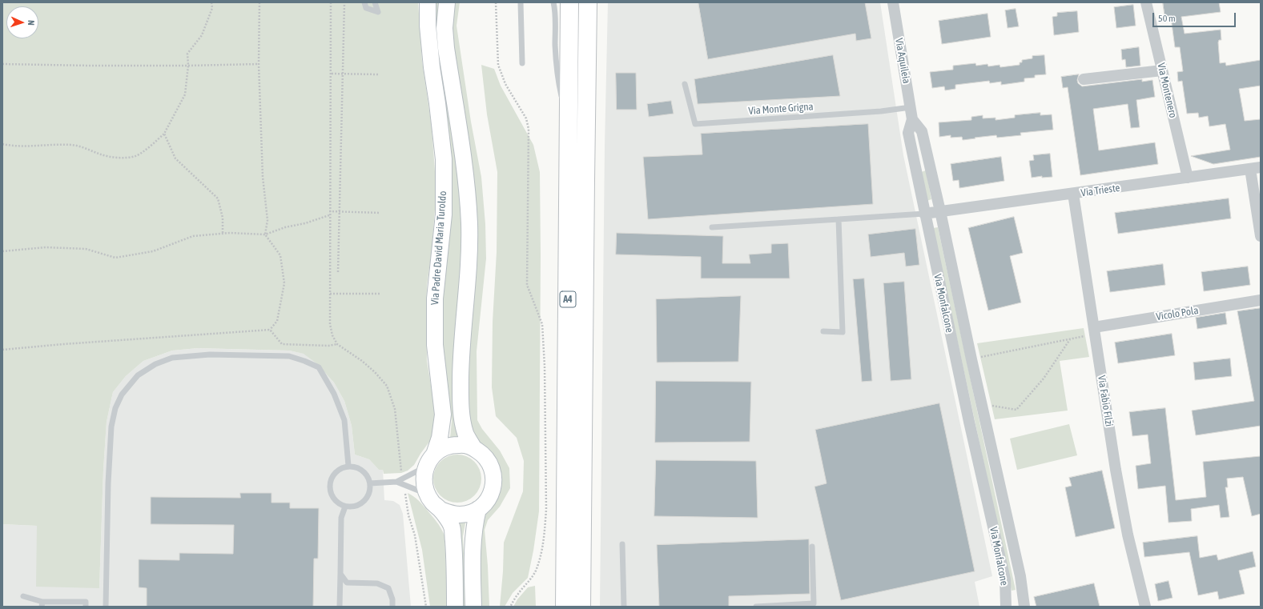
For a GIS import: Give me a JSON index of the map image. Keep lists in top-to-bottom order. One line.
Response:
{"streets":{"highway":["A4"],"street":["Via Aquileia","Via Montenero","Via Trieste","Via Padre David Maria Turoldo","Via Monfalcone","Vicolo Pola","Via Fabio Filzi"],"lane":["Via Monte Grigna"]},"crossings":[["Via Aquileia","Via Monte Grigna"],["Via Aquileia","Via Trieste"],["Via Aquileia","Via Monfalcone"],["Via Montenero","Via Trieste"],["Via Trieste","Via Monfalcone"],["Via Trieste","Via Fabio Filzi"],["Vicolo Pola","Via Fabio Filzi"]],"scale_bar":"50 m","north":"right"}
